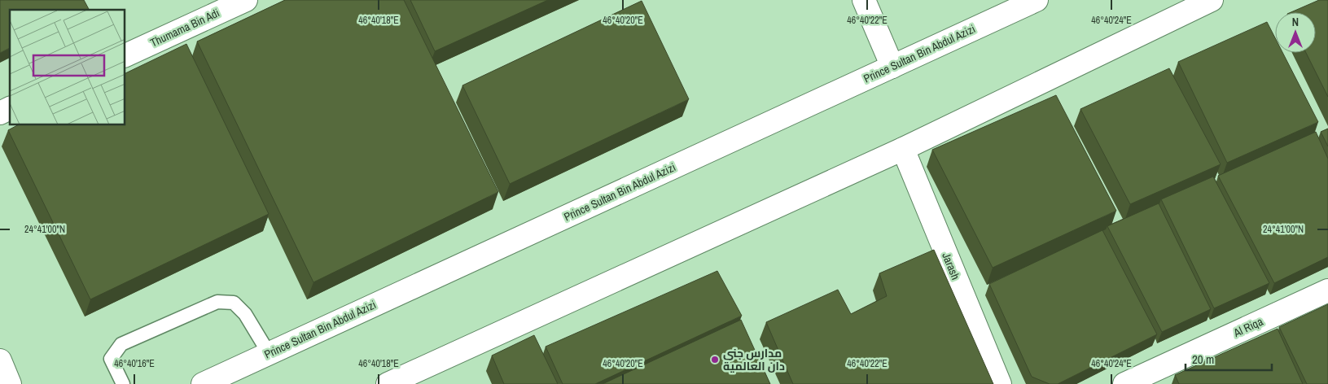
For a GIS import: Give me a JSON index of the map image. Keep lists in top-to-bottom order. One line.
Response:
{"streets":{"street":["Thumama Bin Adi","Prince Sultan Bin Abdul Azizi","Jarash","Al Riqa"]},"places":["مدارس جنى دان العالمية"],"scale_bar":"20 m","north":"top","coordinates":["46°40'18\"E","46°40'20\"E","46°40'22\"E","46°40'24\"E","24°41'00\"N","46°40'16\"E"]}
